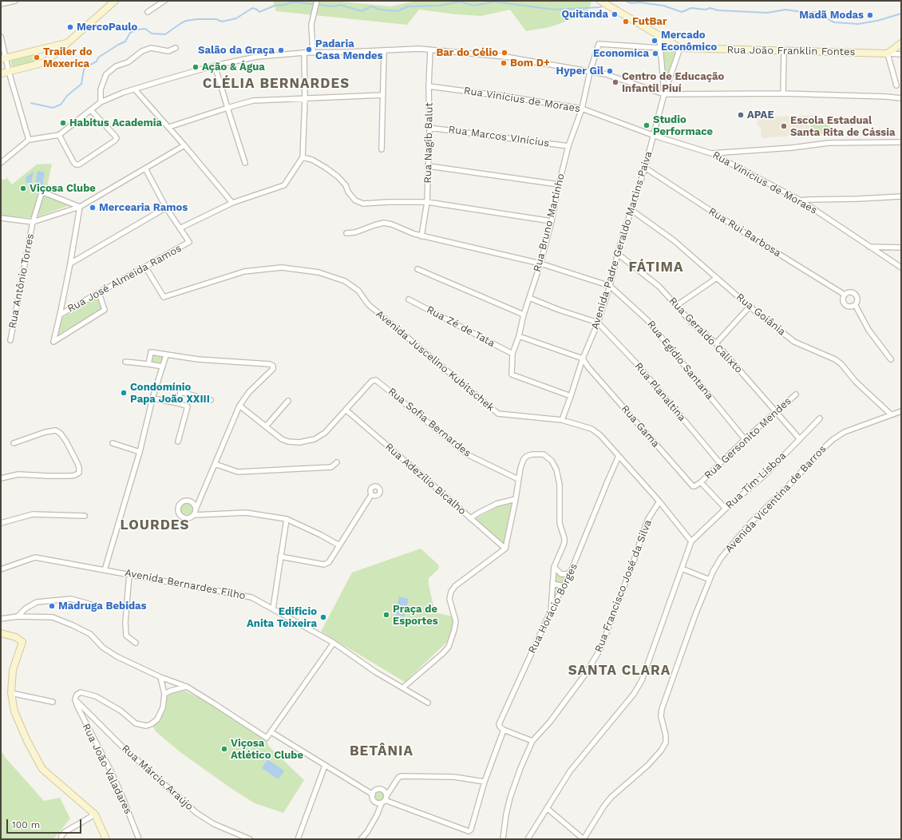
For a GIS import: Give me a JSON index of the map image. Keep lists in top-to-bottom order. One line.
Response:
{"streets":{"street":["Rua João Franklin Fontes","Rua Vinícius de Moraes","Rua Marcos VInícius","Rua Nagib Balut","Rua Bruno Martinho","Rua Rui Barbosa","Avenida Padre Geraldo Martins Paiva","Rua José Almeida Ramos","Rua Antônio Torres","Rua Goiânia","Rua Zé de Tata","Rua Geraldo Calixto","Rua Egídio Santana","Avenida Juscelino Kubitschek","Rua Planaltina","Rua Sofia Bernardes","Rua Gama","Rua Gersonito Mendes","Rua Adezílio Bicalho","Rua Tim Lisboa","Avenida Vicentina de Barros","Avenida Bernardes Filho","Rua Francisco José da Silva","Rua Horácio Borges","Rua João Valadares","Rua Márcio Araújo"]},"crossings":[["Rua Vinícius de Moraes","Rua Nagib Balut"],["Rua Vinícius de Moraes","Rua Bruno Martinho"],["Rua Vinícius de Moraes","Avenida Padre Geraldo Martins Paiva"],["Rua Marcos VInícius","Rua Nagib Balut"],["Rua Marcos VInícius","Rua Bruno Martinho"],["Rua Bruno Martinho","Avenida Padre Geraldo Martins Paiva"],["Rua Bruno Martinho","Rua Zé de Tata"],["Rua Rui Barbosa","Avenida Padre Geraldo Martins Paiva"],["Avenida Padre Geraldo Martins Paiva","Rua Goiânia"],["Avenida Padre Geraldo Martins Paiva","Rua Geraldo Calixto"],["Avenida Padre Geraldo Martins Paiva","Rua Egídio Santana"],["Avenida Padre Geraldo Martins Paiva","Avenida Juscelino Kubitschek"],["Avenida Padre Geraldo Martins Paiva","Rua Planaltina"],["Avenida Padre Geraldo Martins Paiva","Rua Gama"],["Rua José Almeida Ramos","Avenida Juscelino Kubitschek"],["Rua Goiânia","Avenida Vicentina de Barros"],["Rua Geraldo Calixto","Rua Gersonito Mendes"],["Rua Geraldo Calixto","Rua Tim Lisboa"],["Rua Egídio Santana","Rua Gersonito Mendes"],["Avenida Juscelino Kubitschek","Rua Tim Lisboa"],["Avenida Juscelino Kubitschek","Rua Francisco José da Silva"],["Avenida Juscelino Kubitschek","Rua Horácio Borges"],["Rua Planaltina","Rua Gersonito Mendes"],["Rua Sofia Bernardes","Rua Adezílio Bicalho"],["Rua Gama","Rua Gersonito Mendes"],["Rua João Valadares","Rua Márcio Araújo"]],"districts":["CLÉLIA BERNARDES","FÁTIMA","LOURDES","SANTA CLARA","BETÂNIA"],"places":["Quitanda","Madã Modas","FutBar","MercoPaulo","Mercado Econômico","Padaria Casa Mendes","Salão da Graça","Bar do Célio","Economica","Trailer do Mexerica","Bom D+","Ação & Água","Hyper Gil","Centro de Educação Infantil Piuí","APAE","Habitus Academia","Studio Performace","Escola Estadual Santa Rita de Cássia","Viçosa Clube","Mercearia Ramos","Condomínio Papa João XXIII","Madruga Bebidas","Praça de Esportes","Edificio Anita Teixeira","Viçosa Atlético Clube"],"scale_bar":"100 m"}
